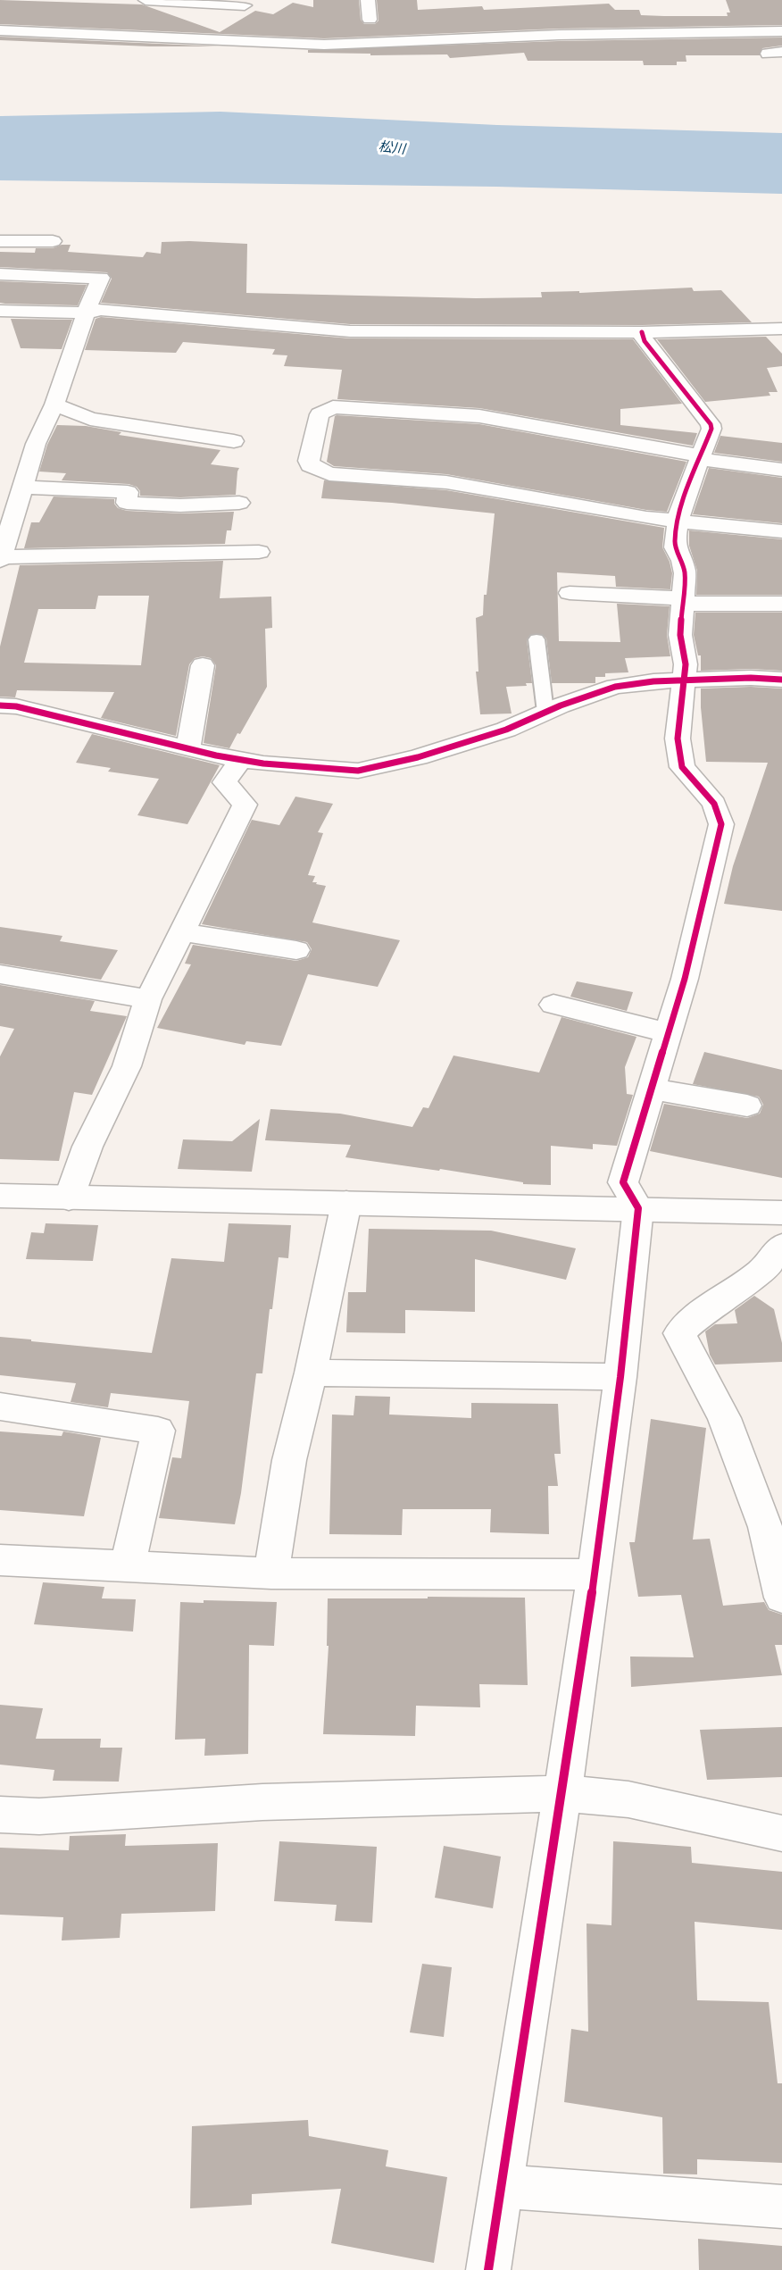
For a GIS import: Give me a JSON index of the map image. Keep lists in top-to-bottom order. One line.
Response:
{"water":["松川"]}
